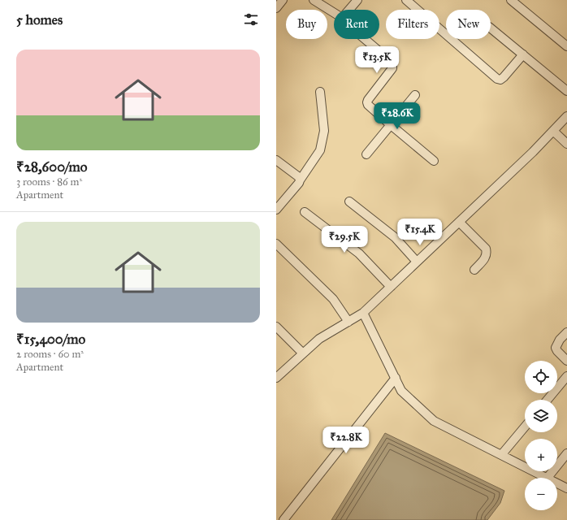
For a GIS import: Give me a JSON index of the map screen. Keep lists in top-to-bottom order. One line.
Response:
{"page":{"heading":"5 homes","chip":["Buy","Rent","Filters","New"],"list":[{"name":"₹28,600/mo","note":"3 rooms · 86 m² · Apartment"},{"name":"₹15,400/mo","note":"2 rooms · 60 m² · Apartment"}],"price":["₹13.5K","₹28.6K","₹15.4K","₹29.5K","₹22.8K"],"map_buttons":["+","−"]}}
